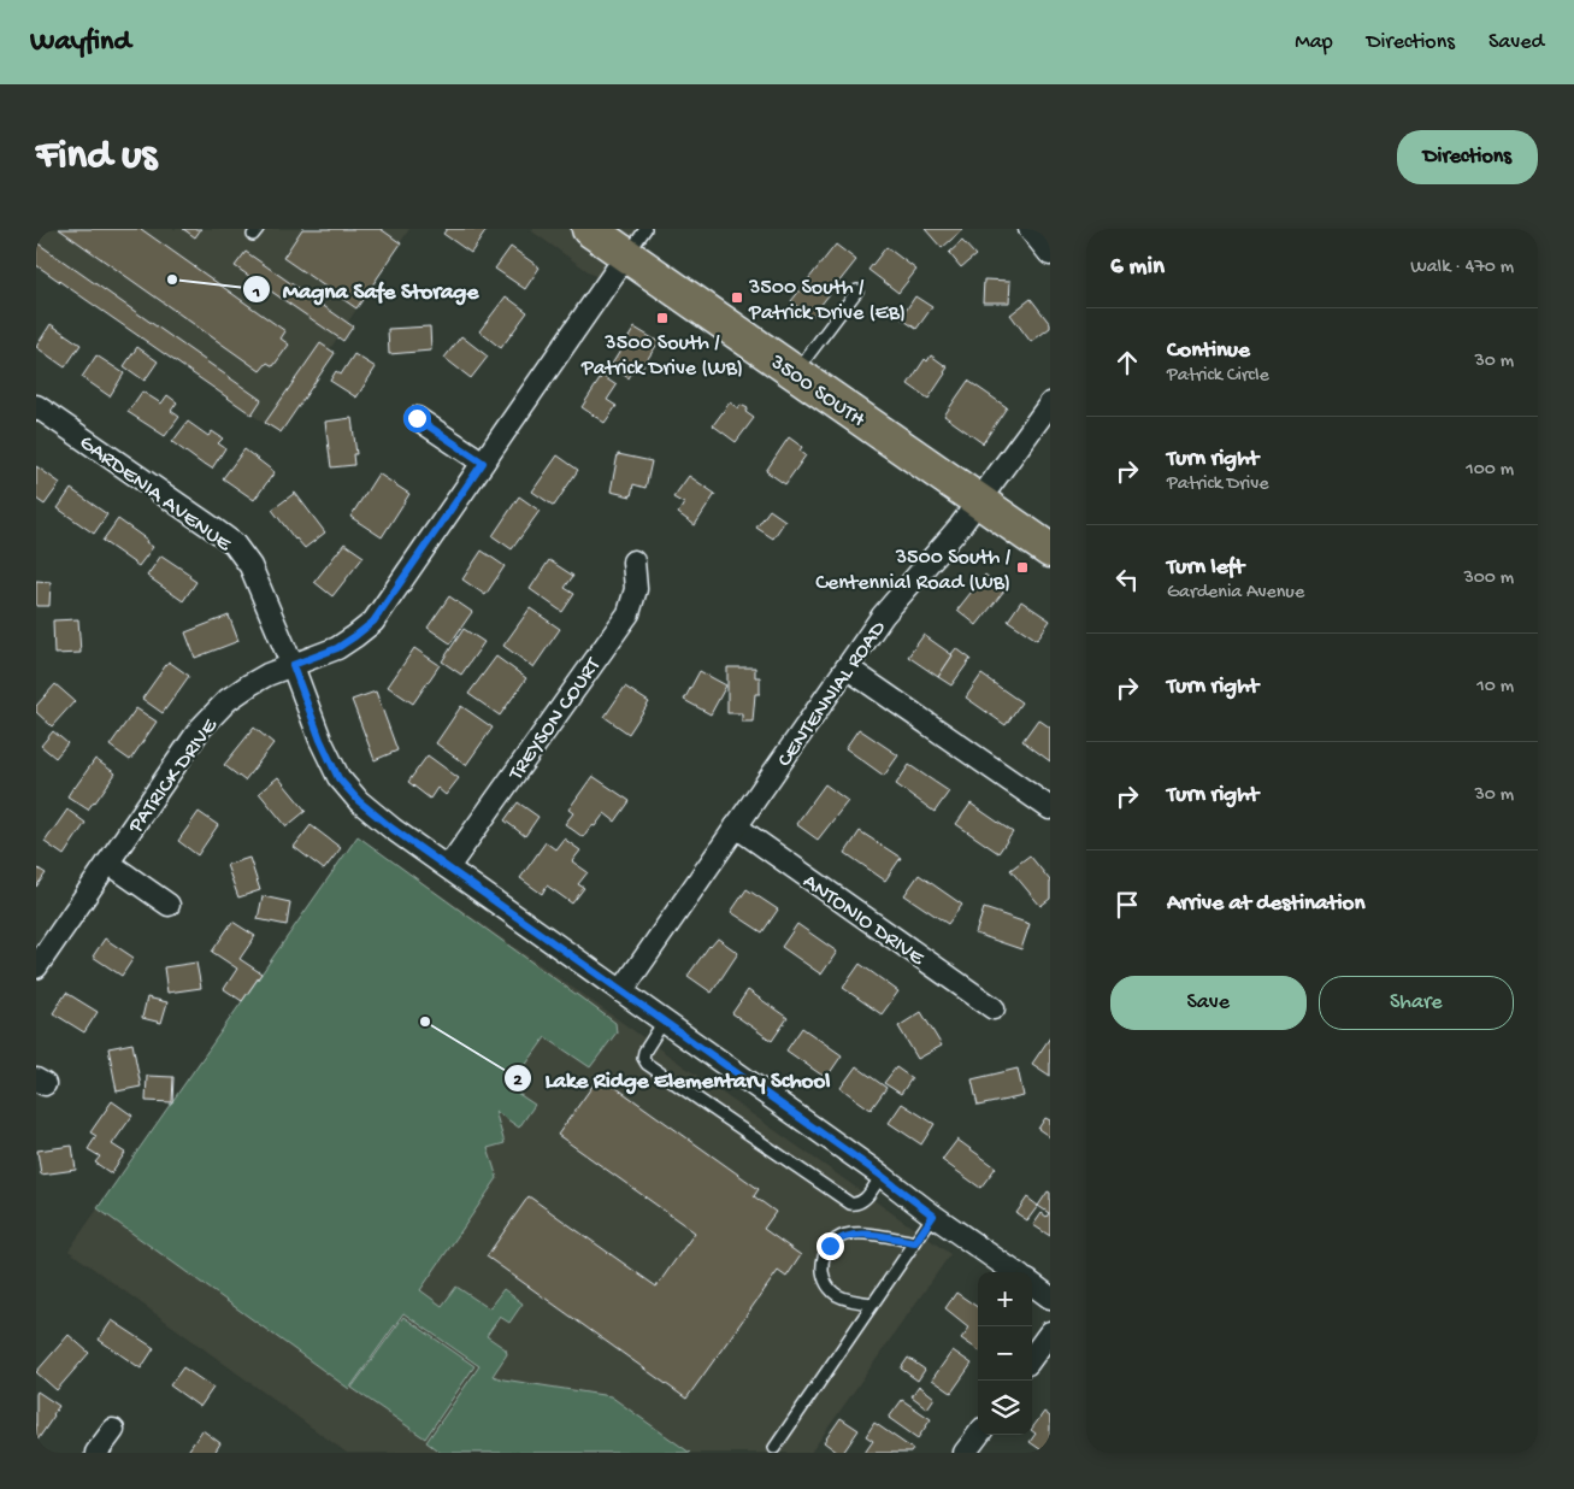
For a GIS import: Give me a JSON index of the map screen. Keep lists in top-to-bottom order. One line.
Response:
{"streets":{"main road":["3500 SOUTH"],"street":["GARDENIA AVENUE","CENTENNIAL ROAD","TREYSON COURT","PATRICK DRIVE","ANTONIO DRIVE"]},"crossings":[["3500 SOUTH","CENTENNIAL ROAD"],["3500 SOUTH","PATRICK DRIVE"],["GARDENIA AVENUE","CENTENNIAL ROAD"],["GARDENIA AVENUE","TREYSON COURT"],["GARDENIA AVENUE","PATRICK DRIVE"],["CENTENNIAL ROAD","ANTONIO DRIVE"]],"places":{"other":["Magna Safe Storage","Lake Ridge Elementary School"],"transit":["3500 South / Patrick Drive (EB)","3500 South / Patrick Drive (WB)","3500 South / Centennial Road (WB)"]},"page":{"header":"Wayfind","nav":["Map","Directions","Saved"],"buttons":["Directions",["Save","Share"]],"title":"Find us","heading":["6 min","Walk · 470 m"],"list":[["Continue","Patrick Circle","30 m"],["Turn right","Patrick Drive","100 m"],["Turn left","Gardenia Avenue","300 m"],["Turn right","10 m"],["Turn right","30 m"],"Arrive at destination"],"map_buttons":["+","−"]}}
